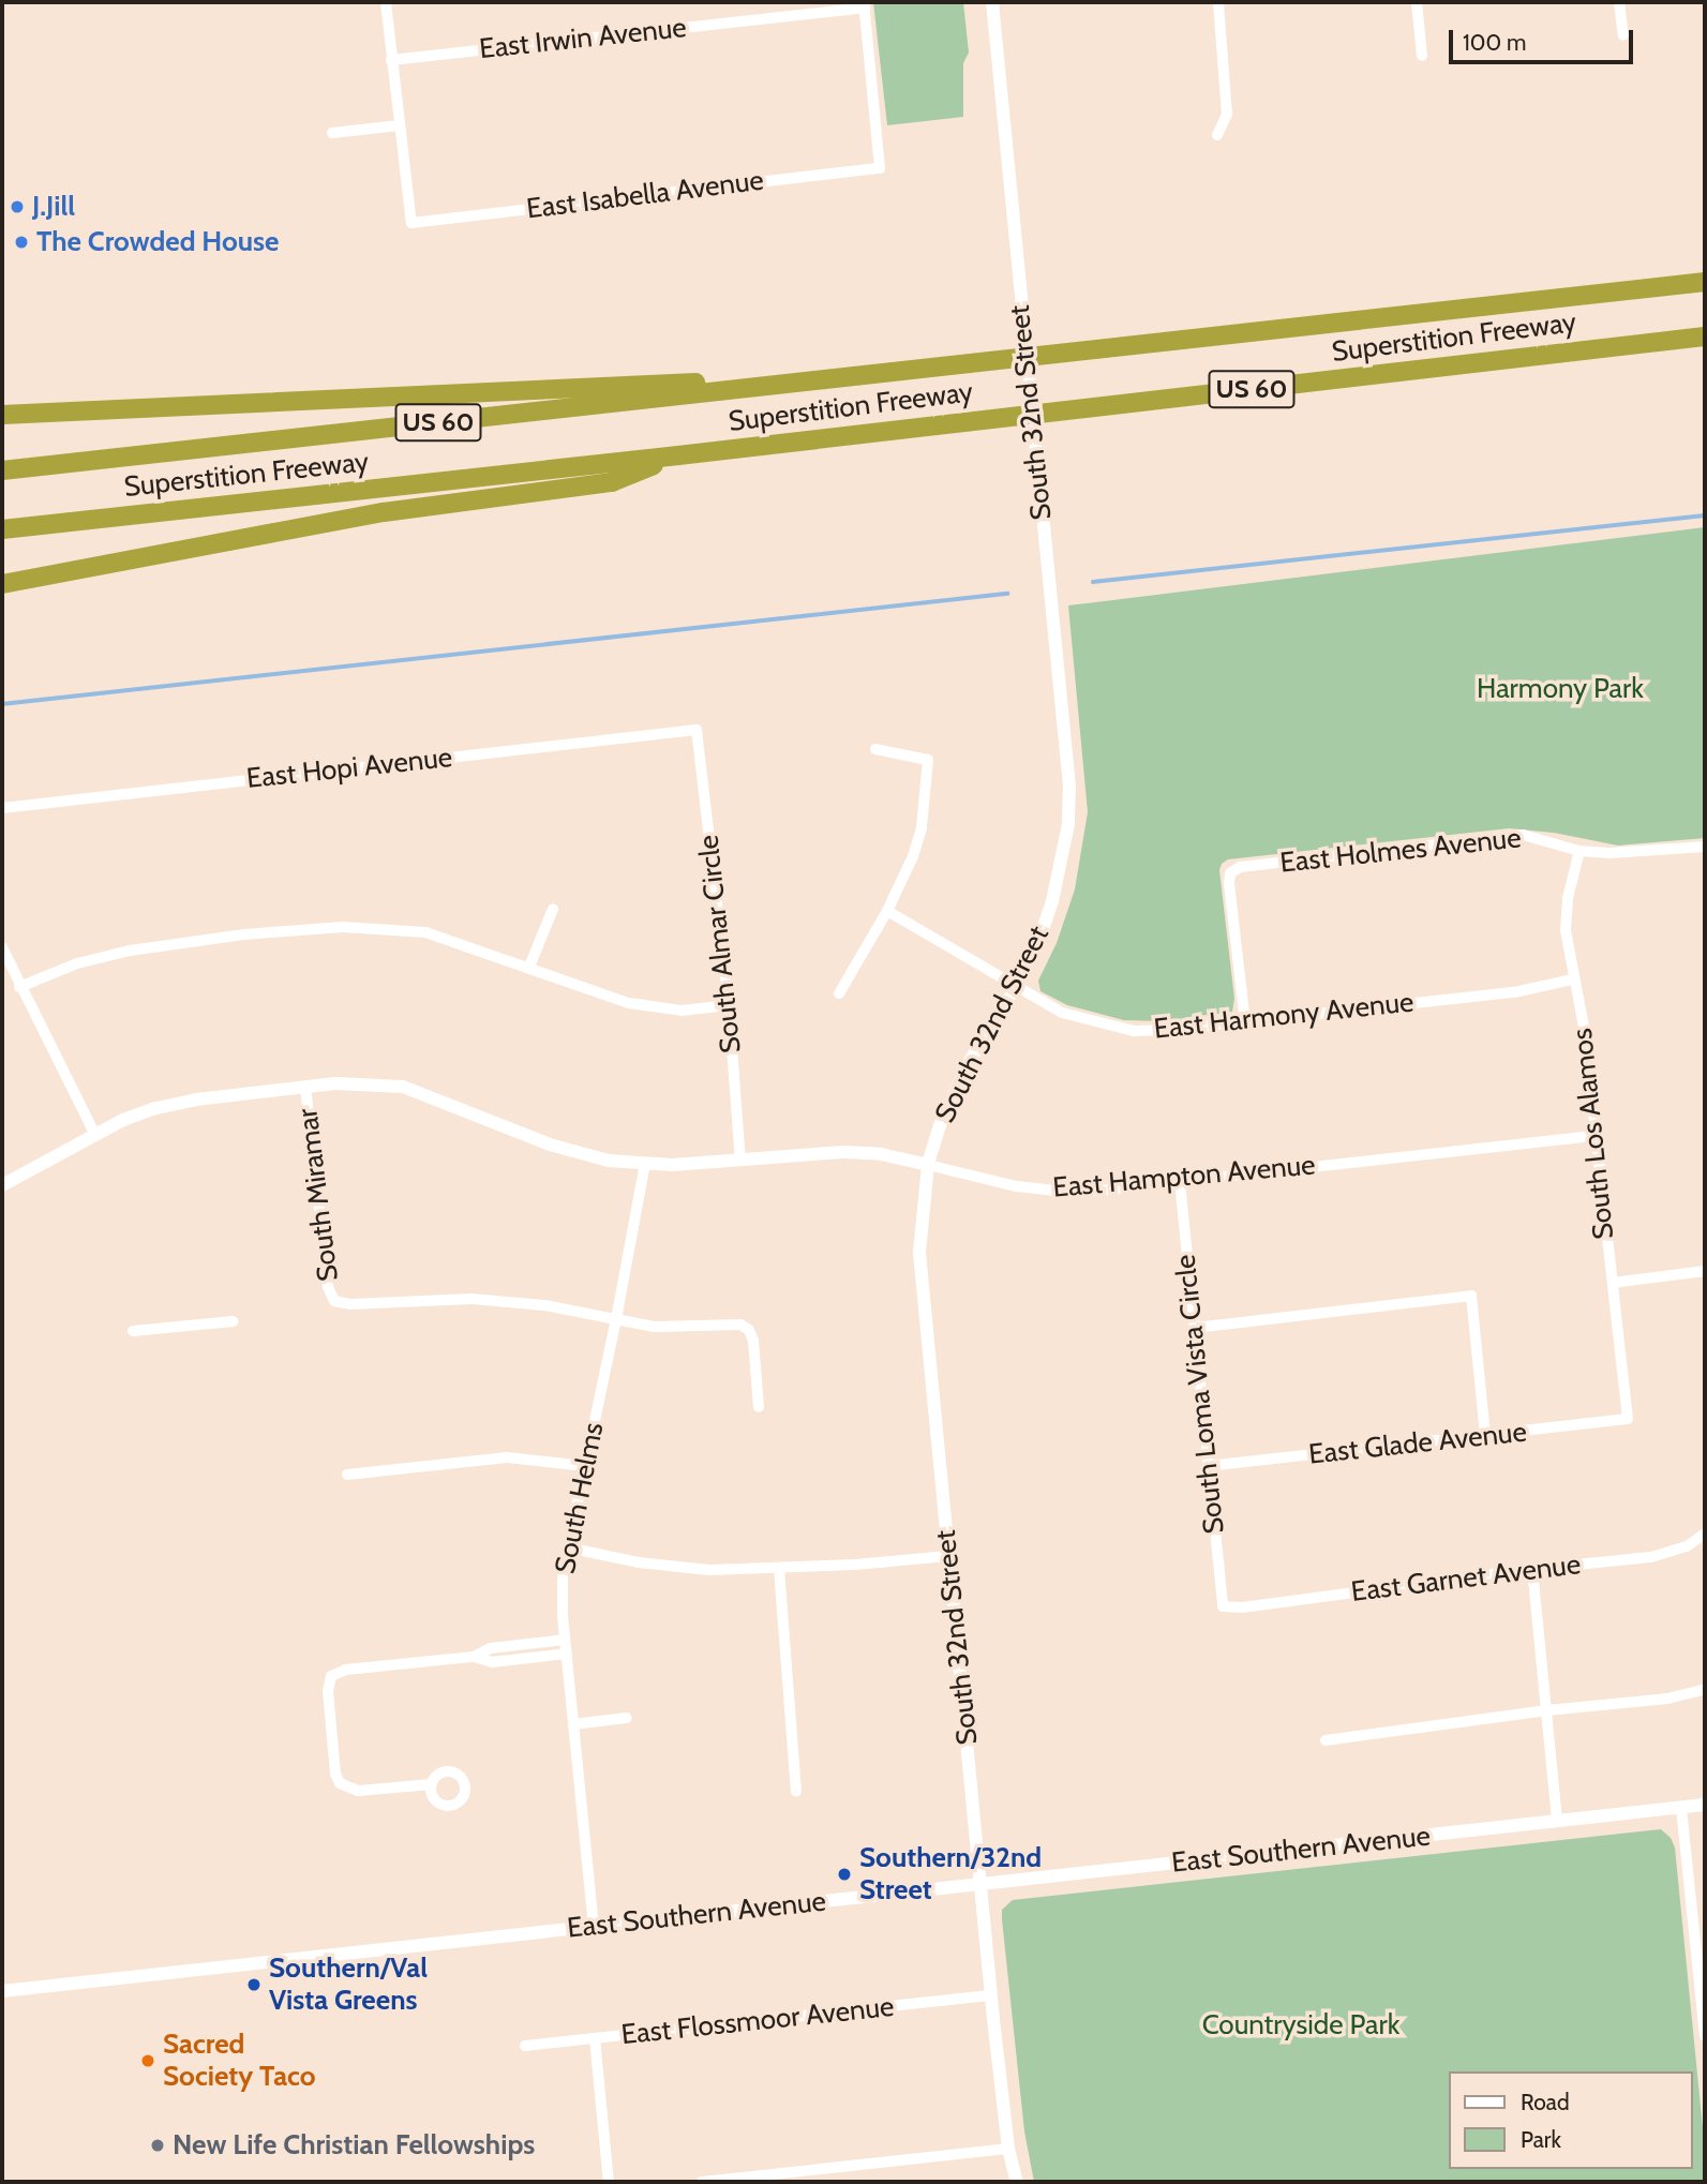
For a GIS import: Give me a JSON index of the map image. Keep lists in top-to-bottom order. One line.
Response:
{"streets":{"highway":["Superstition Freeway","US 60"],"street":["East Irwin Avenue","East Isabella Avenue","South 32nd Street","East Hopi Avenue","East Holmes Avenue","South Almar Circle","East Harmony Avenue","South Los Alamos","East Hampton Avenue","South Miramar","South Loma Vista Circle","East Glade Avenue","South Helms","East Garnet Avenue","East Southern Avenue","East Flossmoor Avenue"]},"crossings":[["East Irwin Avenue","East Isabella Avenue"],["South 32nd Street","East Harmony Avenue"],["South 32nd Street","East Hampton Avenue"],["South 32nd Street","East Southern Avenue"],["South 32nd Street","East Flossmoor Avenue"],["East Hopi Avenue","South Almar Circle"],["East Holmes Avenue","East Harmony Avenue"],["East Holmes Avenue","South Los Alamos"],["South Almar Circle","East Hampton Avenue"],["East Harmony Avenue","South Los Alamos"],["South Los Alamos","East Hampton Avenue"],["South Los Alamos","East Glade Avenue"],["East Hampton Avenue","South Miramar"],["East Hampton Avenue","South Loma Vista Circle"],["East Hampton Avenue","South Helms"],["South Miramar","South Helms"],["South Loma Vista Circle","East Glade Avenue"],["South Loma Vista Circle","East Garnet Avenue"],["South Helms","East Southern Avenue"]],"parks":["Harmony Park","Countryside Park"],"places":["J.Jill","The Crowded House","Southern/32nd Street","Southern/Val Vista Greens","Sacred Society Taco","New Life Christian Fellowships"],"legend":["Road","Park"],"scale_bar":"100 m"}
